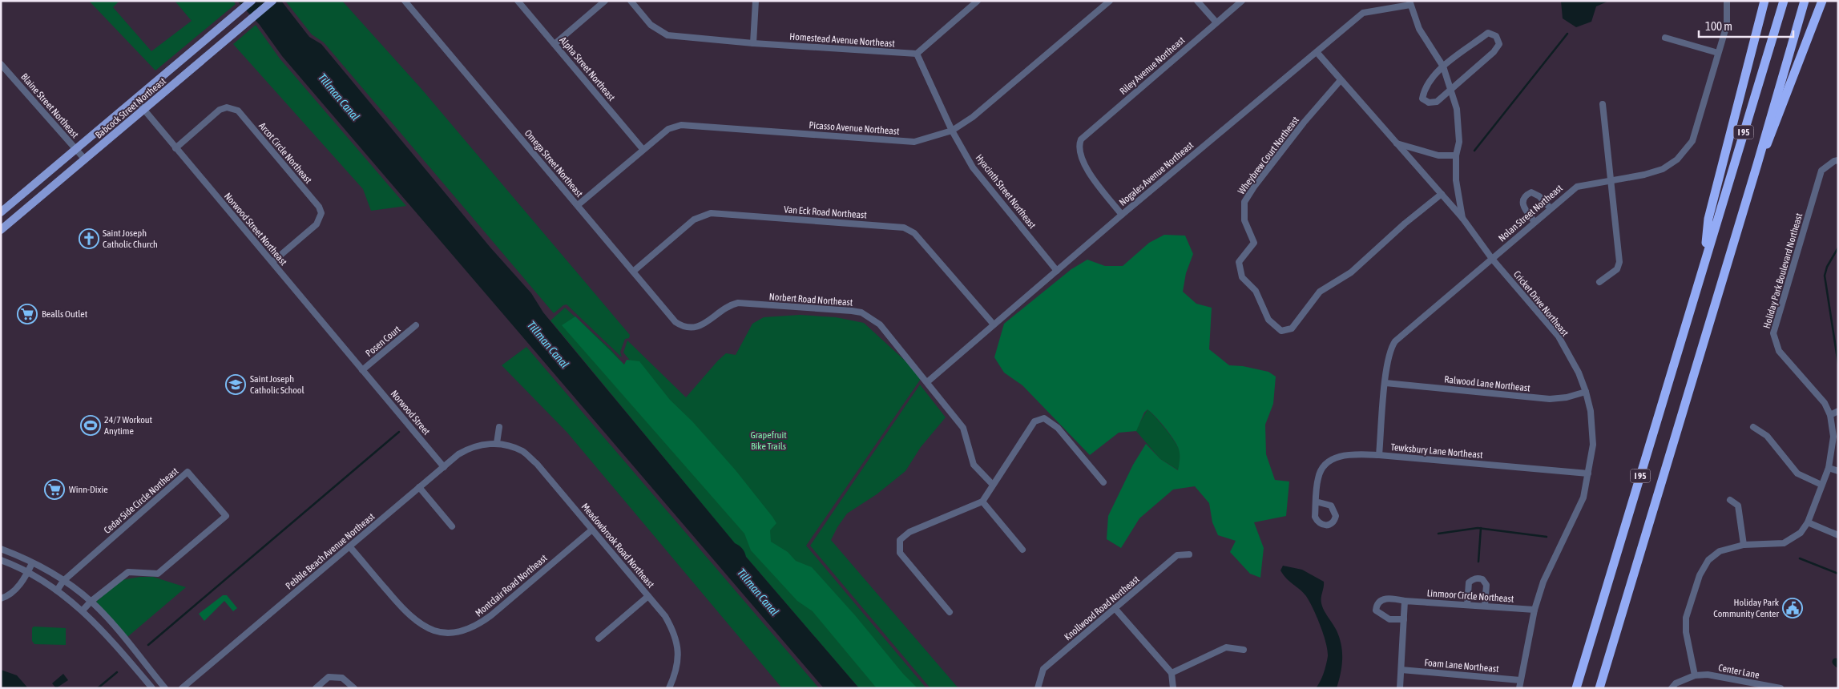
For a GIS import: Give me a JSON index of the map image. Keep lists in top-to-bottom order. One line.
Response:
{"streets":{"highway":["I 95"],"main road":["Babcock Street Northeast"],"street":["Homestead Avenue Northeast","Riley Avenue Northeast","Alpha Street Northeast","Blaine Street Northeast","Picasso Avenue Northeast","Arcot Circle Northeast","Wheybrew Court Northeast","Omega Street Northeast","Nogales Avenue Northeast","Hyacinth Street Northeast","Van Eck Road Northeast","Nolan Street Northeast","Norwood Street Northeast","Holiday Park Boulevard Northeast","Norbert Road Northeast","Cricket Drive Northeast","Posen Court","Ralwood Lane Northeast","Norwood Street","Tewksbury Lane Northeast","Cedar Side Circle Northeast","Meadowbrook Road Northeast","Pebble Beach Avenue Northeast","Montclair Road Northeast","Linmoor Circle Northeast","Knollwood Road Northeast","Foam Lane Northeast","Center Lane"]},"crossings":[["Homestead Avenue Northeast","Hyacinth Street Northeast"],["Riley Avenue Northeast","Nogales Avenue Northeast"],["Alpha Street Northeast","Picasso Avenue Northeast"],["Blaine Street Northeast","Babcock Street Northeast"],["Babcock Street Northeast","Norwood Street Northeast"],["Picasso Avenue Northeast","Omega Street Northeast"],["Picasso Avenue Northeast","Hyacinth Street Northeast"],["Arcot Circle Northeast","Norwood Street Northeast"],["Wheybrew Court Northeast","Cricket Drive Northeast"],["Omega Street Northeast","Van Eck Road Northeast"],["Omega Street Northeast","Norbert Road Northeast"],["Nogales Avenue Northeast","Hyacinth Street Northeast"],["Nogales Avenue Northeast","Van Eck Road Northeast"],["Nogales Avenue Northeast","Norbert Road Northeast"],["Nogales Avenue Northeast","Cricket Drive Northeast"],["Nolan Street Northeast","Cricket Drive Northeast"],["Nolan Street Northeast","Ralwood Lane Northeast"],["Nolan Street Northeast","Tewksbury Lane Northeast"],["Norwood Street Northeast","Posen Court"],["Norwood Street Northeast","Norwood Street"],["Holiday Park Boulevard Northeast","Center Lane"],["Cricket Drive Northeast","Ralwood Lane Northeast"],["Cricket Drive Northeast","Tewksbury Lane Northeast"],["Cricket Drive Northeast","Linmoor Circle Northeast"],["Cricket Drive Northeast","Foam Lane Northeast"],["Posen Court","Norwood Street"],["Norwood Street","Pebble Beach Avenue Northeast"],["Meadowbrook Road Northeast","Pebble Beach Avenue Northeast"],["Meadowbrook Road Northeast","Montclair Road Northeast"],["Pebble Beach Avenue Northeast","Montclair Road Northeast"]],"water":["Tillman Canal"],"parks":["Grapefruit Bike Trails"],"places":{"church":["Saint Joseph Catholic Church"],"supermarket":["Bealls Outlet","Winn-Dixie"],"school or university":["Saint Joseph Catholic School"],"sports":["24/7 Workout Anytime"],"public building":["Holiday Park Community Center"]},"scale_bar":"100 m"}
